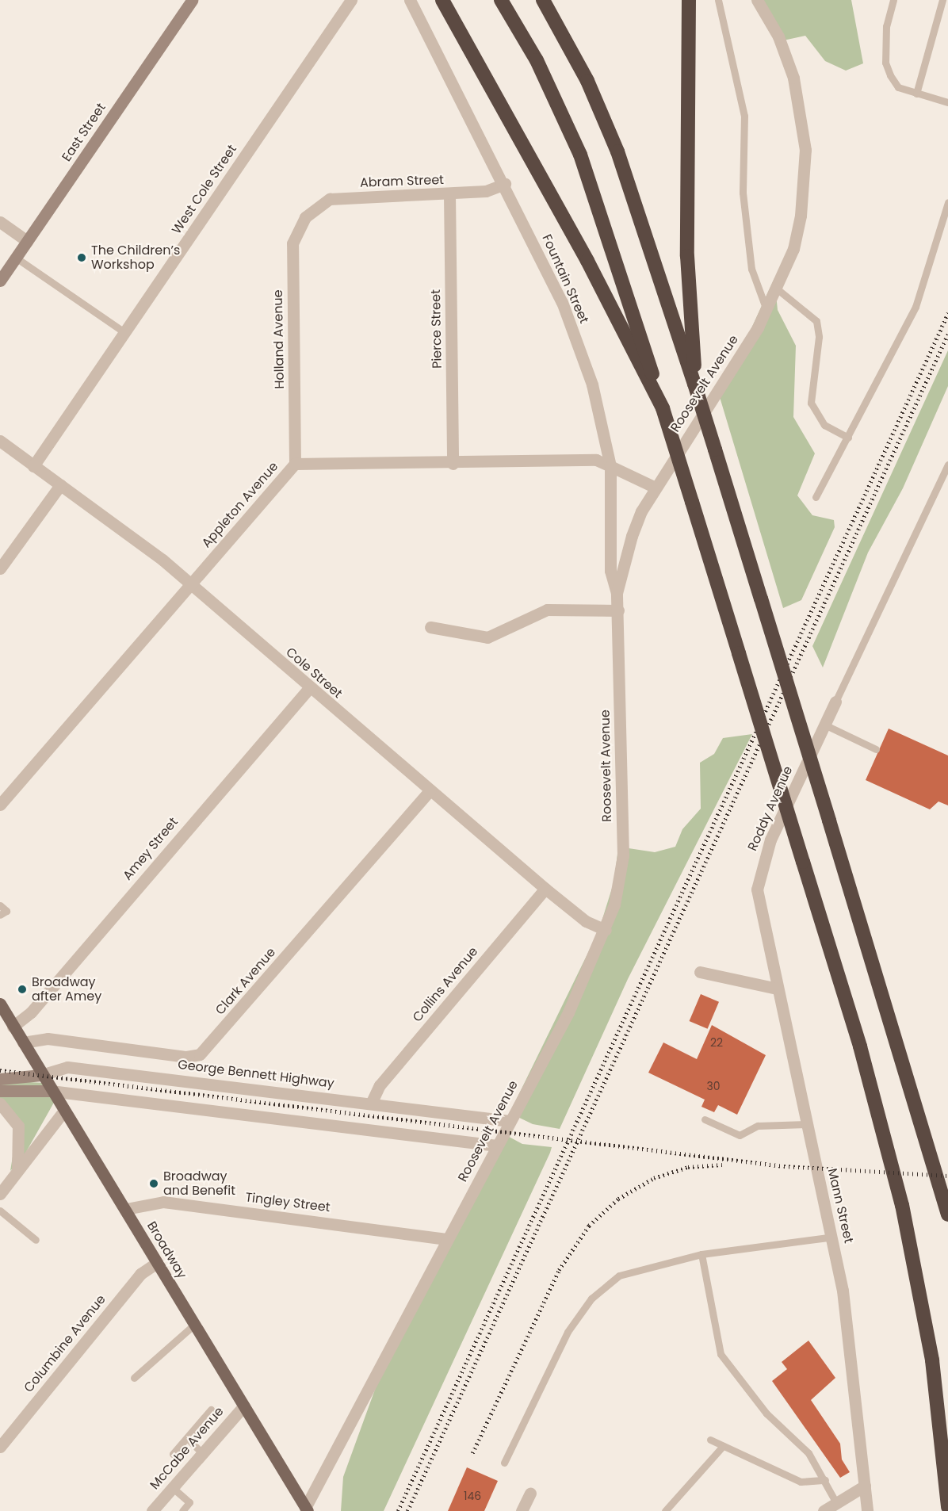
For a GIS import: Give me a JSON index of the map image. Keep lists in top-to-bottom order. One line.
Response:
{"streets":{"main road":["East Street","George Bennett Highway","Broadway"],"street":["Abram Street","West Cole Street","Fountain Street","Pierce Street","Holland Avenue","Roosevelt Avenue","Appleton Avenue","Cole Street","Roddy Avenue","Amey Street","Clark Avenue","Collins Avenue","Tingley Street","Mann Street","Columbine Avenue","McCabe Avenue"]},"crossings":[["Abram Street","Fountain Street"],["Abram Street","Pierce Street"],["Abram Street","Holland Avenue"],["West Cole Street","Cole Street"],["Fountain Street","Roosevelt Avenue"],["Fountain Street","Appleton Avenue"],["Pierce Street","Appleton Avenue"],["Holland Avenue","Appleton Avenue"],["Roosevelt Avenue","Appleton Avenue"],["Roosevelt Avenue","Cole Street"],["Roosevelt Avenue","George Bennett Highway"],["Roosevelt Avenue","Tingley Street"],["Roosevelt Avenue","Broadway"],["Appleton Avenue","Cole Street"],["Cole Street","Amey Street"],["Cole Street","Clark Avenue"],["Cole Street","Collins Avenue"],["Roddy Avenue","Mann Street"],["Amey Street","Broadway"],["Clark Avenue","Broadway"],["Collins Avenue","George Bennett Highway"],["George Bennett Highway","Broadway"],["Tingley Street","Broadway"],["Broadway","Columbine Avenue"],["Broadway","McCabe Avenue"]],"places":["The Children’s Workshop","Broadway after Amey","Broadway and Benefit"],"house_numbers":["22","30","146"]}
